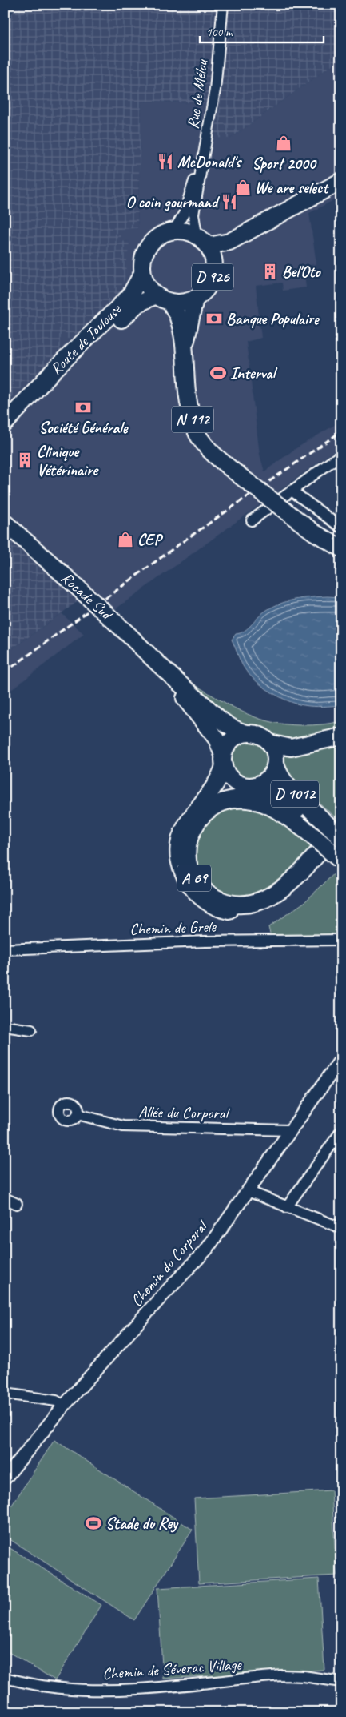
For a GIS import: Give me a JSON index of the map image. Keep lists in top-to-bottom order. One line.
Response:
{"streets":{"highway":["D 1012","A 69"],"main road":["D 926","Route de Toulouse","N 112","Rocade Sud"],"street":["Rue de Mélou","Chemin de Grele","Allée du Corporal","Chemin du Corporal","Chemin de Séverac Village"]},"crossings":[["Rue de Mélou","D 926"],["Rue de Mélou","Route de Toulouse"],["Rue de Mélou","N 112"],["D 926","Route de Toulouse"],["D 926","N 112"],["Route de Toulouse","N 112"],["Rocade Sud","D 1012"],["Rocade Sud","A 69"],["D 1012","A 69"],["Allée du Corporal","Chemin du Corporal"]],"places":{"shop":["Sport 2000","We are select","CEP"],"restaurant":["McDonald's","O coin gourmand"],"building":["Bel'Oto","Clinique Vétérinaire"],"bank":["Banque Populaire","Société Générale"],"sports":["Interval","Stade du Rey"]},"scale_bar":"100 m"}
